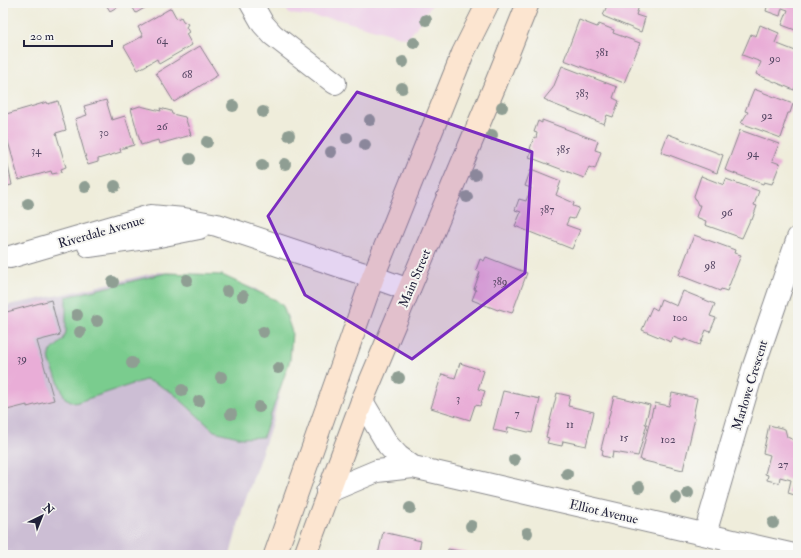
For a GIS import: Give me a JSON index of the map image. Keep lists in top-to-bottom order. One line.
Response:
{"streets":{"main road":["Main Street"],"street":["Riverdale Avenue","Marlowe Crescent","Elliot Avenue"]},"crossings":[["Riverdale Avenue","Main Street"],["Main Street","Elliot Avenue"],["Marlowe Crescent","Elliot Avenue"]],"house_numbers":["64","381","90","68","383","92","26","30","385","34","94","387","96","98","389","100","39","3","7","11","15","102","27"],"scale_bar":"20 m","north":"top right"}
